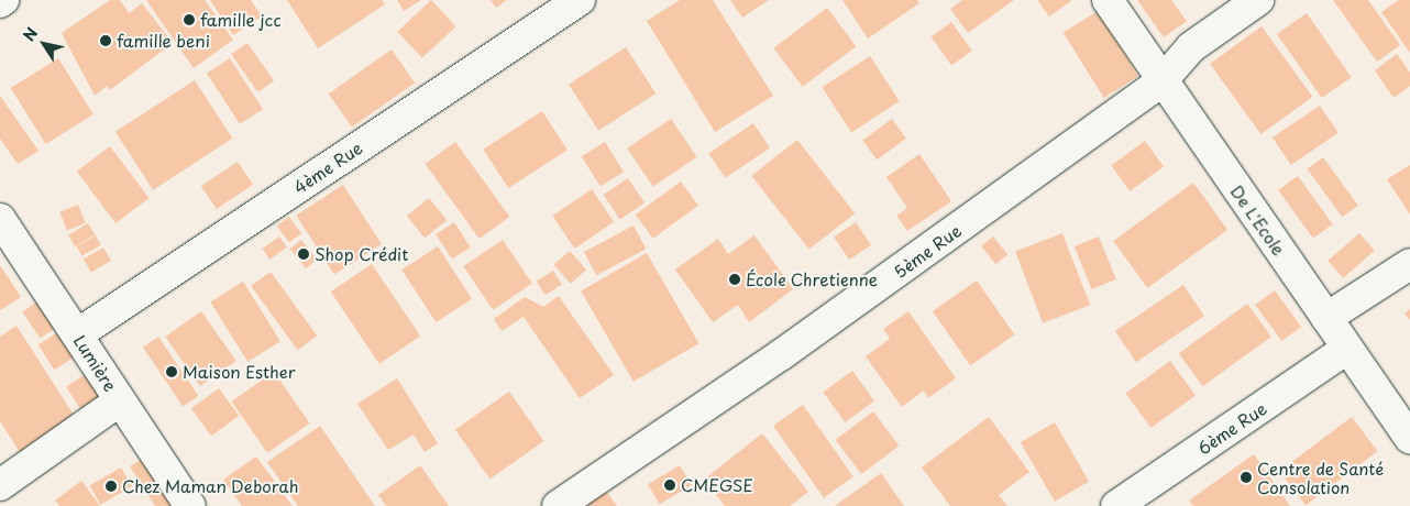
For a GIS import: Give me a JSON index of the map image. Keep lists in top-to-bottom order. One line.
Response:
{"streets":{"street":["4ème Rue","De L'Ecole","5ème Rue","Lumière","6ème Rue"]},"crossings":[["4ème Rue","Lumière"],["De L'Ecole","5ème Rue"],["De L'Ecole","6ème Rue"]],"places":["famille jcc","famille beni","Shop Crédit","École Chretienne","Maison Esther","Centre de Santé Consolation","CMEGSE","Chez Maman Deborah"],"north":"top left"}
